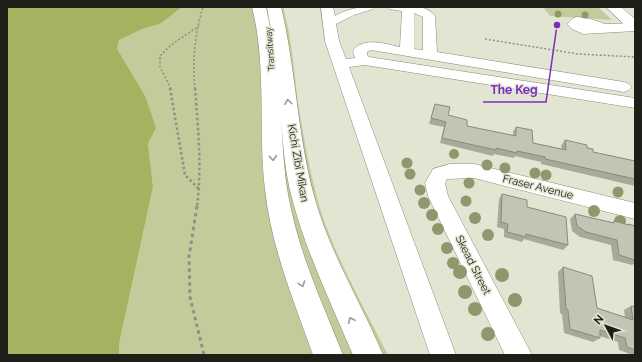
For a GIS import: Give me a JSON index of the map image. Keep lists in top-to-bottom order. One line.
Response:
{"streets":{"main road":["Kichi Zībī Mīkan"],"street":["Transitway","Fraser Avenue","Skead Street"]},"crossings":[["Transitway","Kichi Zībī Mīkan"],["Fraser Avenue","Skead Street"]],"places":["The Keg"],"north":"top left"}
